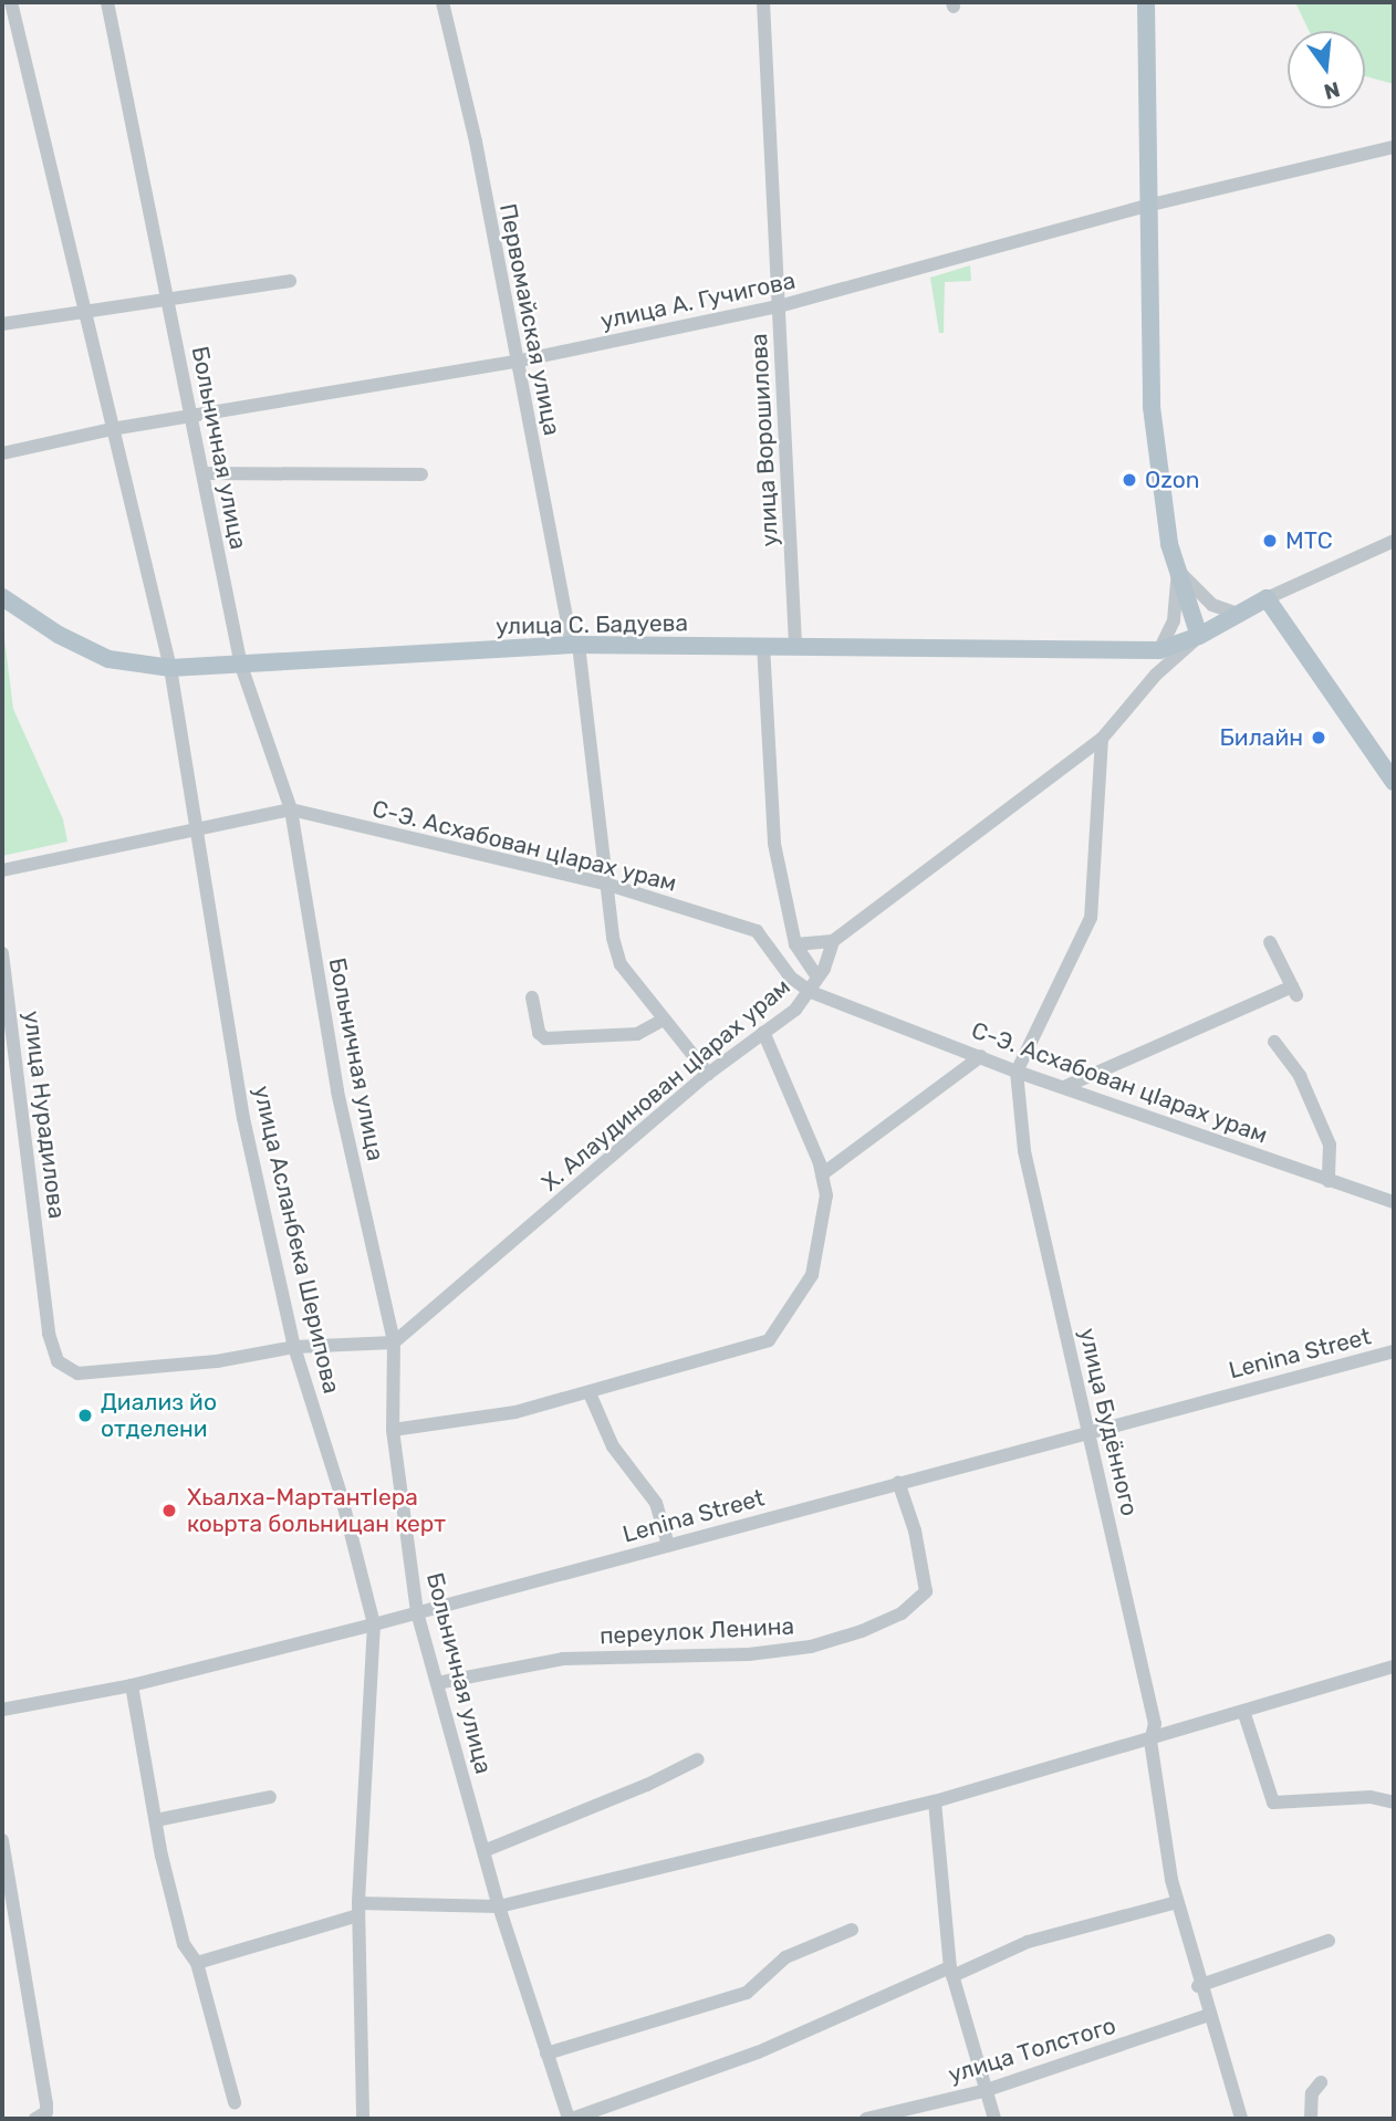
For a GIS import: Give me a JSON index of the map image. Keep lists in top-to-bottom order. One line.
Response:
{"streets":{"main road":["улица С. Бадуева"],"street":["улица А. Гучигова","Первомайская улица","улица Ворошилова","Больничная улица","С-Э. Асхабован цIарах урам","Х. Алаудинован цIарах урам","улица Нурадилова","улица Асланбека Шерипова","Lenina Street","улица Будённого","переулок Ленина","улица Толстого"]},"crossings":[["улица А. Гучигова","Первомайская улица"],["улица А. Гучигова","улица Ворошилова"],["улица А. Гучигова","Больничная улица"],["улица А. Гучигова","улица Асланбека Шерипова"],["Первомайская улица","улица С. Бадуева"],["Первомайская улица","С-Э. Асхабован цIарах урам"],["Первомайская улица","Х. Алаудинован цIарах урам"],["улица Ворошилова","улица С. Бадуева"],["Больничная улица","улица С. Бадуева"],["Больничная улица","С-Э. Асхабован цIарах урам"],["Больничная улица","Х. Алаудинован цIарах урам"],["Больничная улица","Lenina Street"],["Больничная улица","переулок Ленина"],["улица С. Бадуева","улица Асланбека Шерипова"],["С-Э. Асхабован цIарах урам","Х. Алаудинован цIарах урам"],["С-Э. Асхабован цIарах урам","улица Асланбека Шерипова"],["С-Э. Асхабован цIарах урам","улица Будённого"],["улица Нурадилова","улица Асланбека Шерипова"],["улица Асланбека Шерипова","Lenina Street"],["Lenina Street","улица Будённого"],["Lenina Street","переулок Ленина"],["улица Будённого","улица Толстого"]],"places":["Ozon","МТС","Билайн","Диализ йо отделени","Хьалха-МартантIера коьрта больницан керт"],"north":"bottom"}
